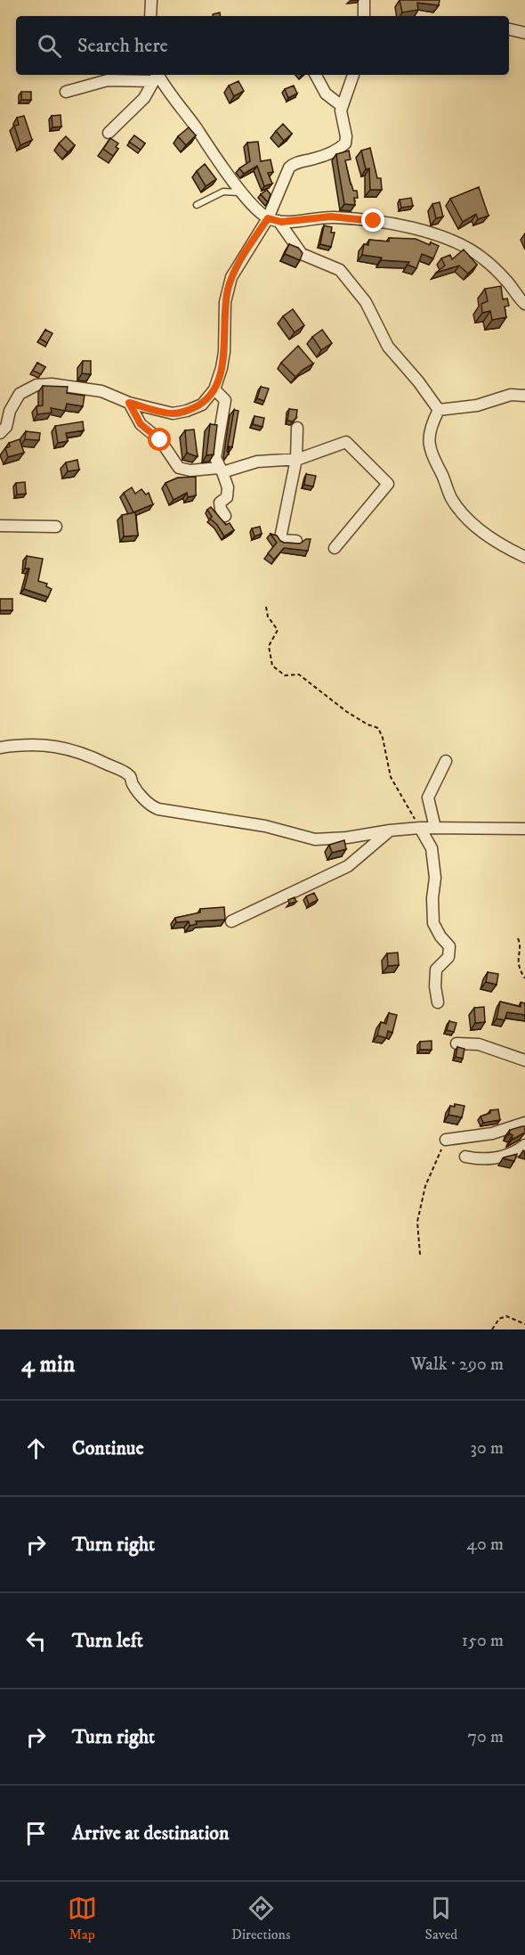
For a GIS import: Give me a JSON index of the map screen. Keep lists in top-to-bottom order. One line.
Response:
{"page":{"search":"Search here","heading":["4 min","Walk · 290 m"],"list":[["Continue","30 m"],["Turn right","40 m"],["Turn left","150 m"],["Turn right","70 m"],"Arrive at destination"],"nav":["Map","Directions","Saved"]}}
